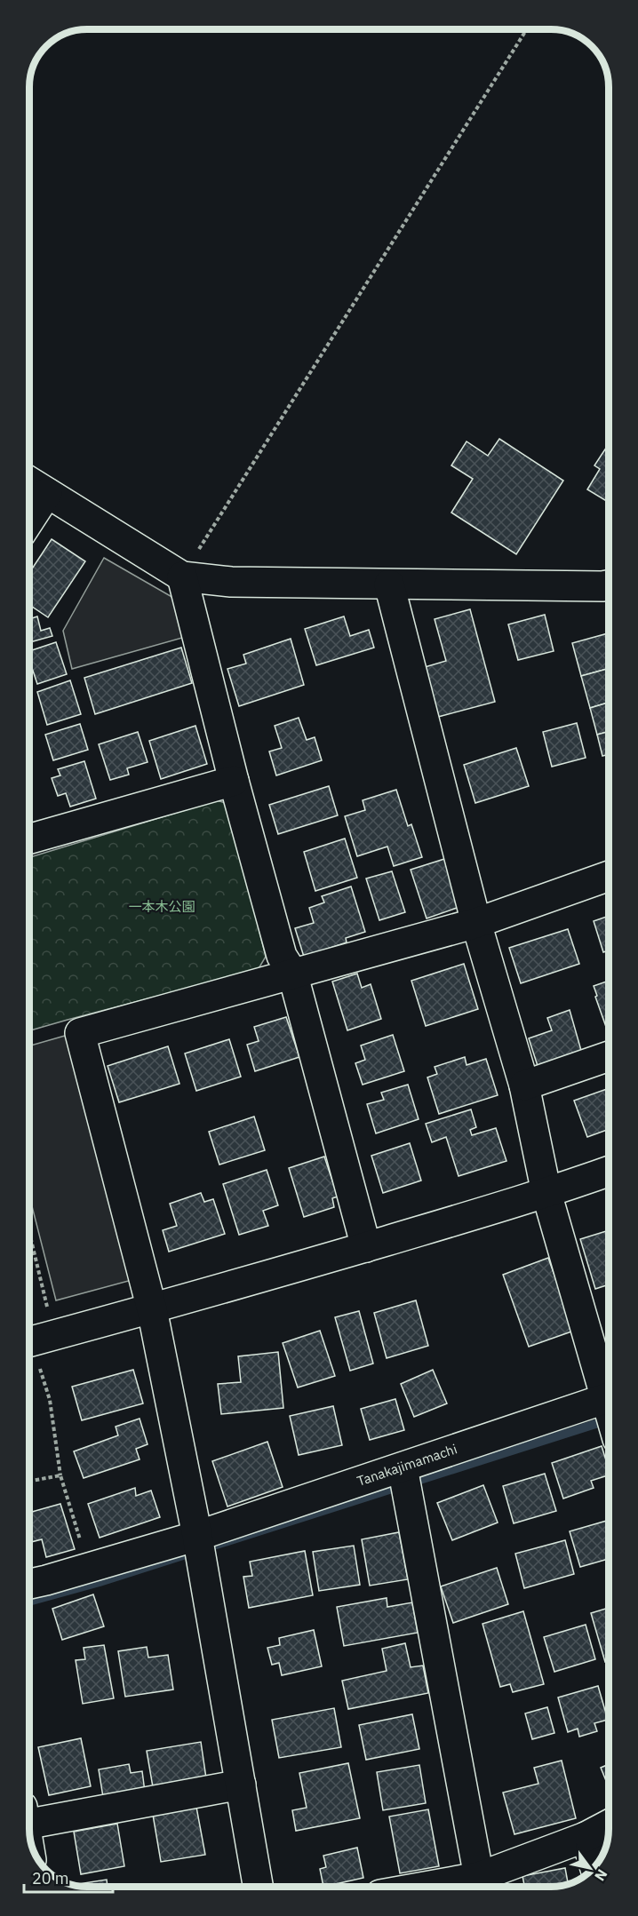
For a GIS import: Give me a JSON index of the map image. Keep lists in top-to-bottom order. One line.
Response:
{"streets":{"street":["Tanakajimamachi"]},"parks":["一本木公園"],"scale_bar":"20 m","north":"bottom right"}
